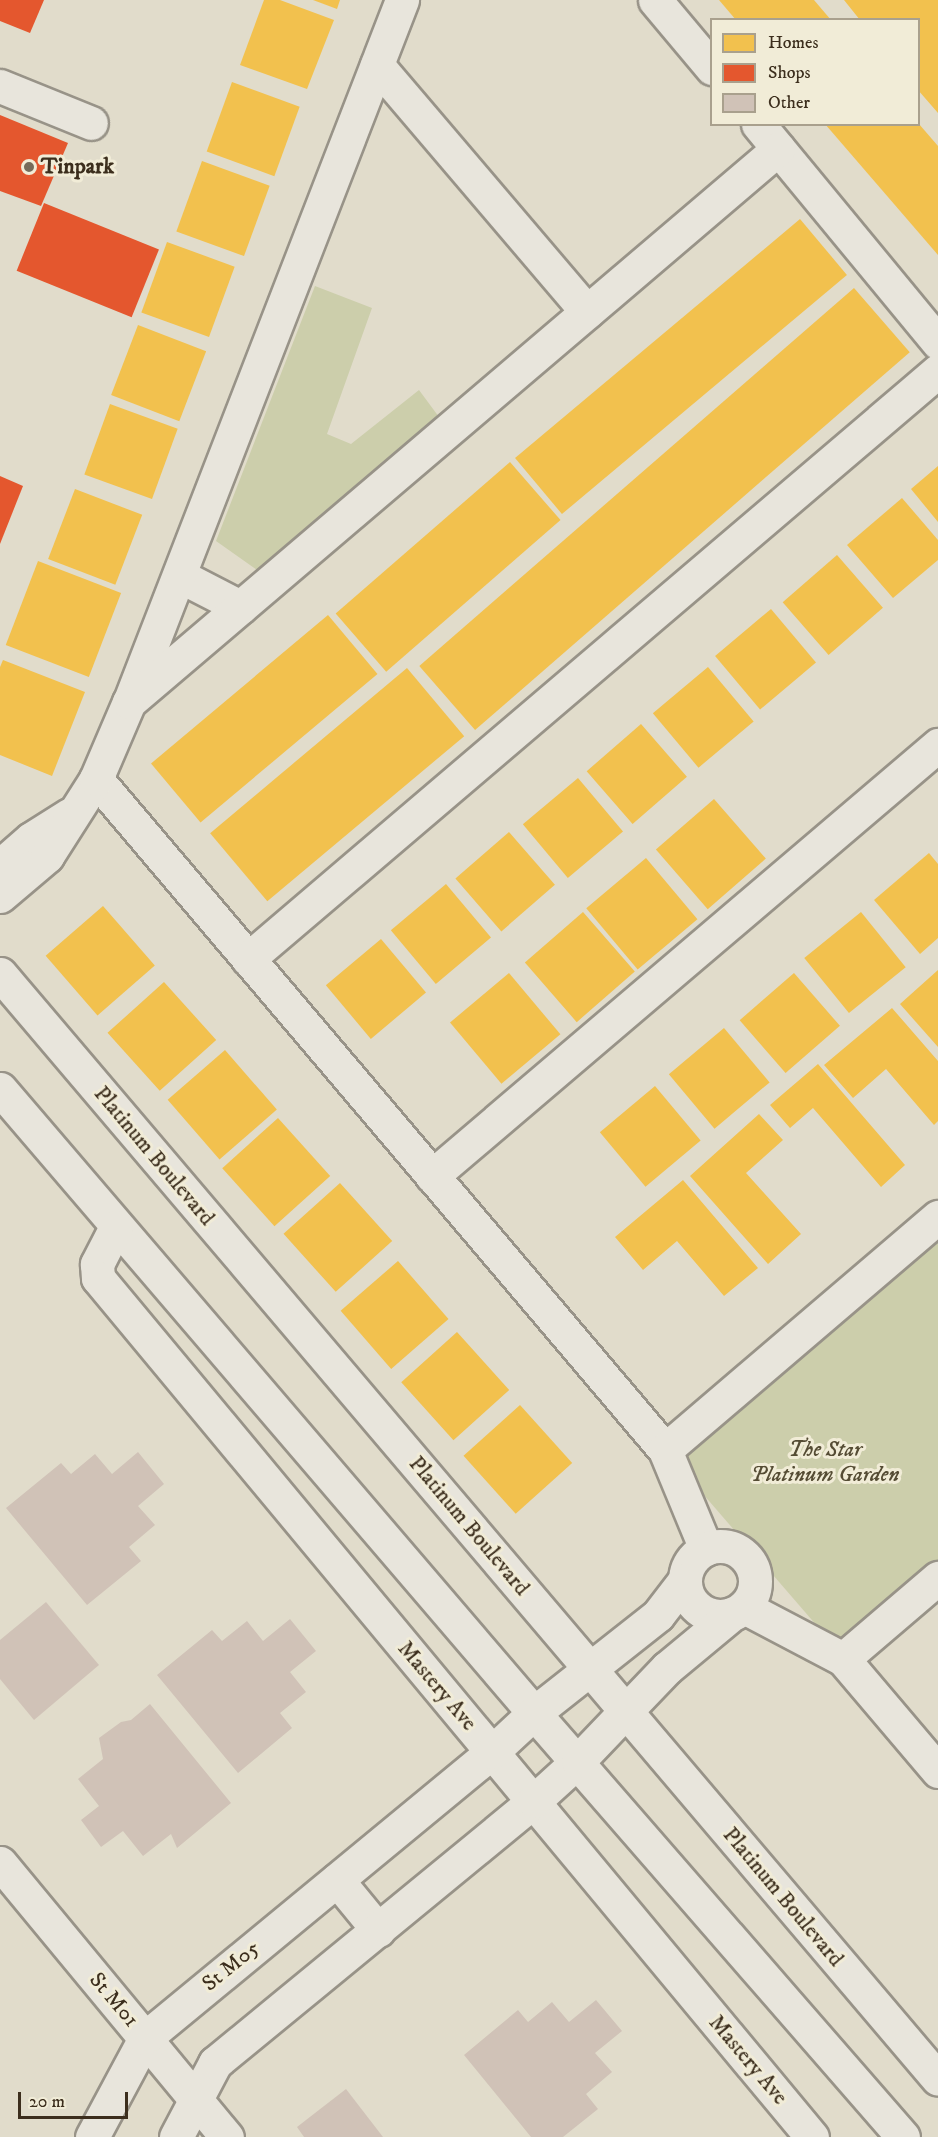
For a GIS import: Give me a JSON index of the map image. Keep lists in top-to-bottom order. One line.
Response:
{"streets":{"street":["Platinum Boulevard","Mastery Ave","St M05","St M01"]},"crossings":[["Platinum Boulevard","St M05"],["Mastery Ave","St M05"],["St M05","St M01"]],"parks":["The Star Platinum Garden"],"places":["Tinpark"],"legend":["Homes","Shops","Other"],"scale_bar":"20 m"}
